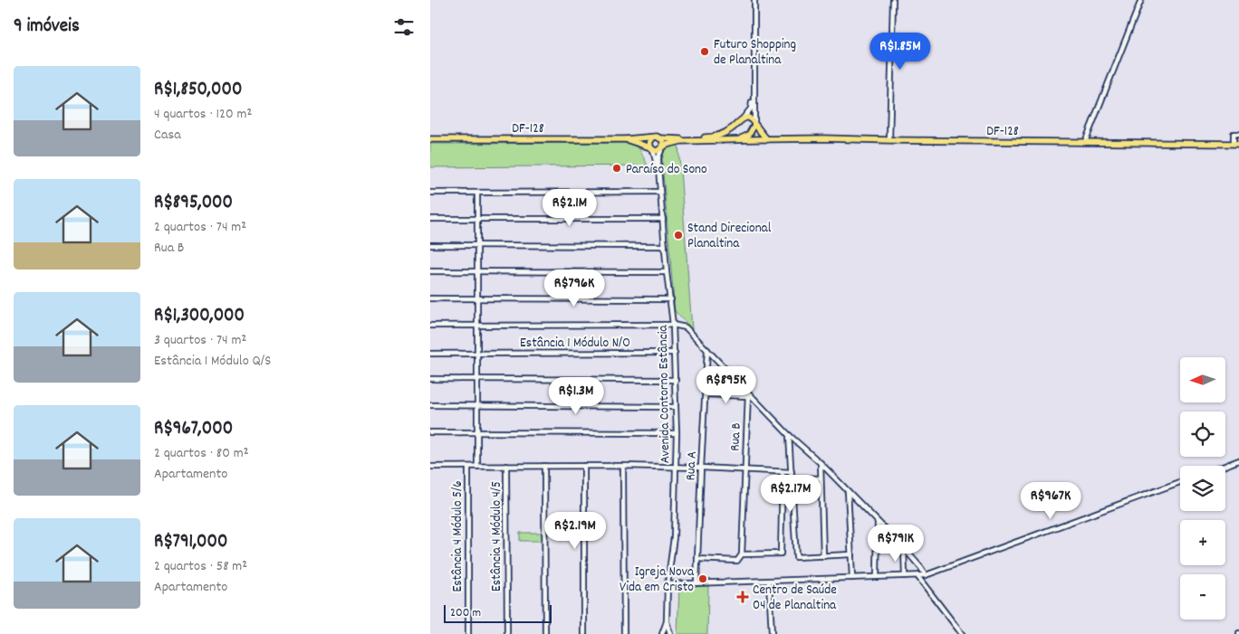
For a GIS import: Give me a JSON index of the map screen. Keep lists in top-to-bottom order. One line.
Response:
{"streets":{"main road":["DF-128"],"street":["Estância 1 Módulo N/O","Avenida Contorno Estância","Rua B","Rua A","Estância 4 Módulo 5/6","Estância 4 Módulo 4/5"]},"crossings":[["DF-128","Avenida Contorno Estância"],["Estância 1 Módulo N/O","Avenida Contorno Estância"]],"places":{"other":["Futuro Shopping de Planaltina","Paraíso do Sono","Stand Direcional Planaltina","Igreja Nova Vida em Cristo"],"health":["Centro de Saúde 04 de Planaltina"]},"scale_bar":"200 m","north":"left","page":{"heading":"9 imóveis","price":["R$1.85M","R$2.1M","R$796K","R$895K","R$1.3M","R$2.17M","R$967K","R$2.19M","R$791K"],"list":[{"name":"R$1,850,000","note":"4 quartos · 120 m² · Casa"},{"name":"R$895,000","note":"2 quartos · 74 m² · Rua B"},{"name":"R$1,300,000","note":"3 quartos · 74 m² · Estância 1 Módulo Q/S"},{"name":"R$967,000","note":"2 quartos · 80 m² · Apartamento"},{"name":"R$791,000","note":"2 quartos · 58 m² · Apartamento"}],"map_buttons":["+","−"],"scale":"200 m"}}
